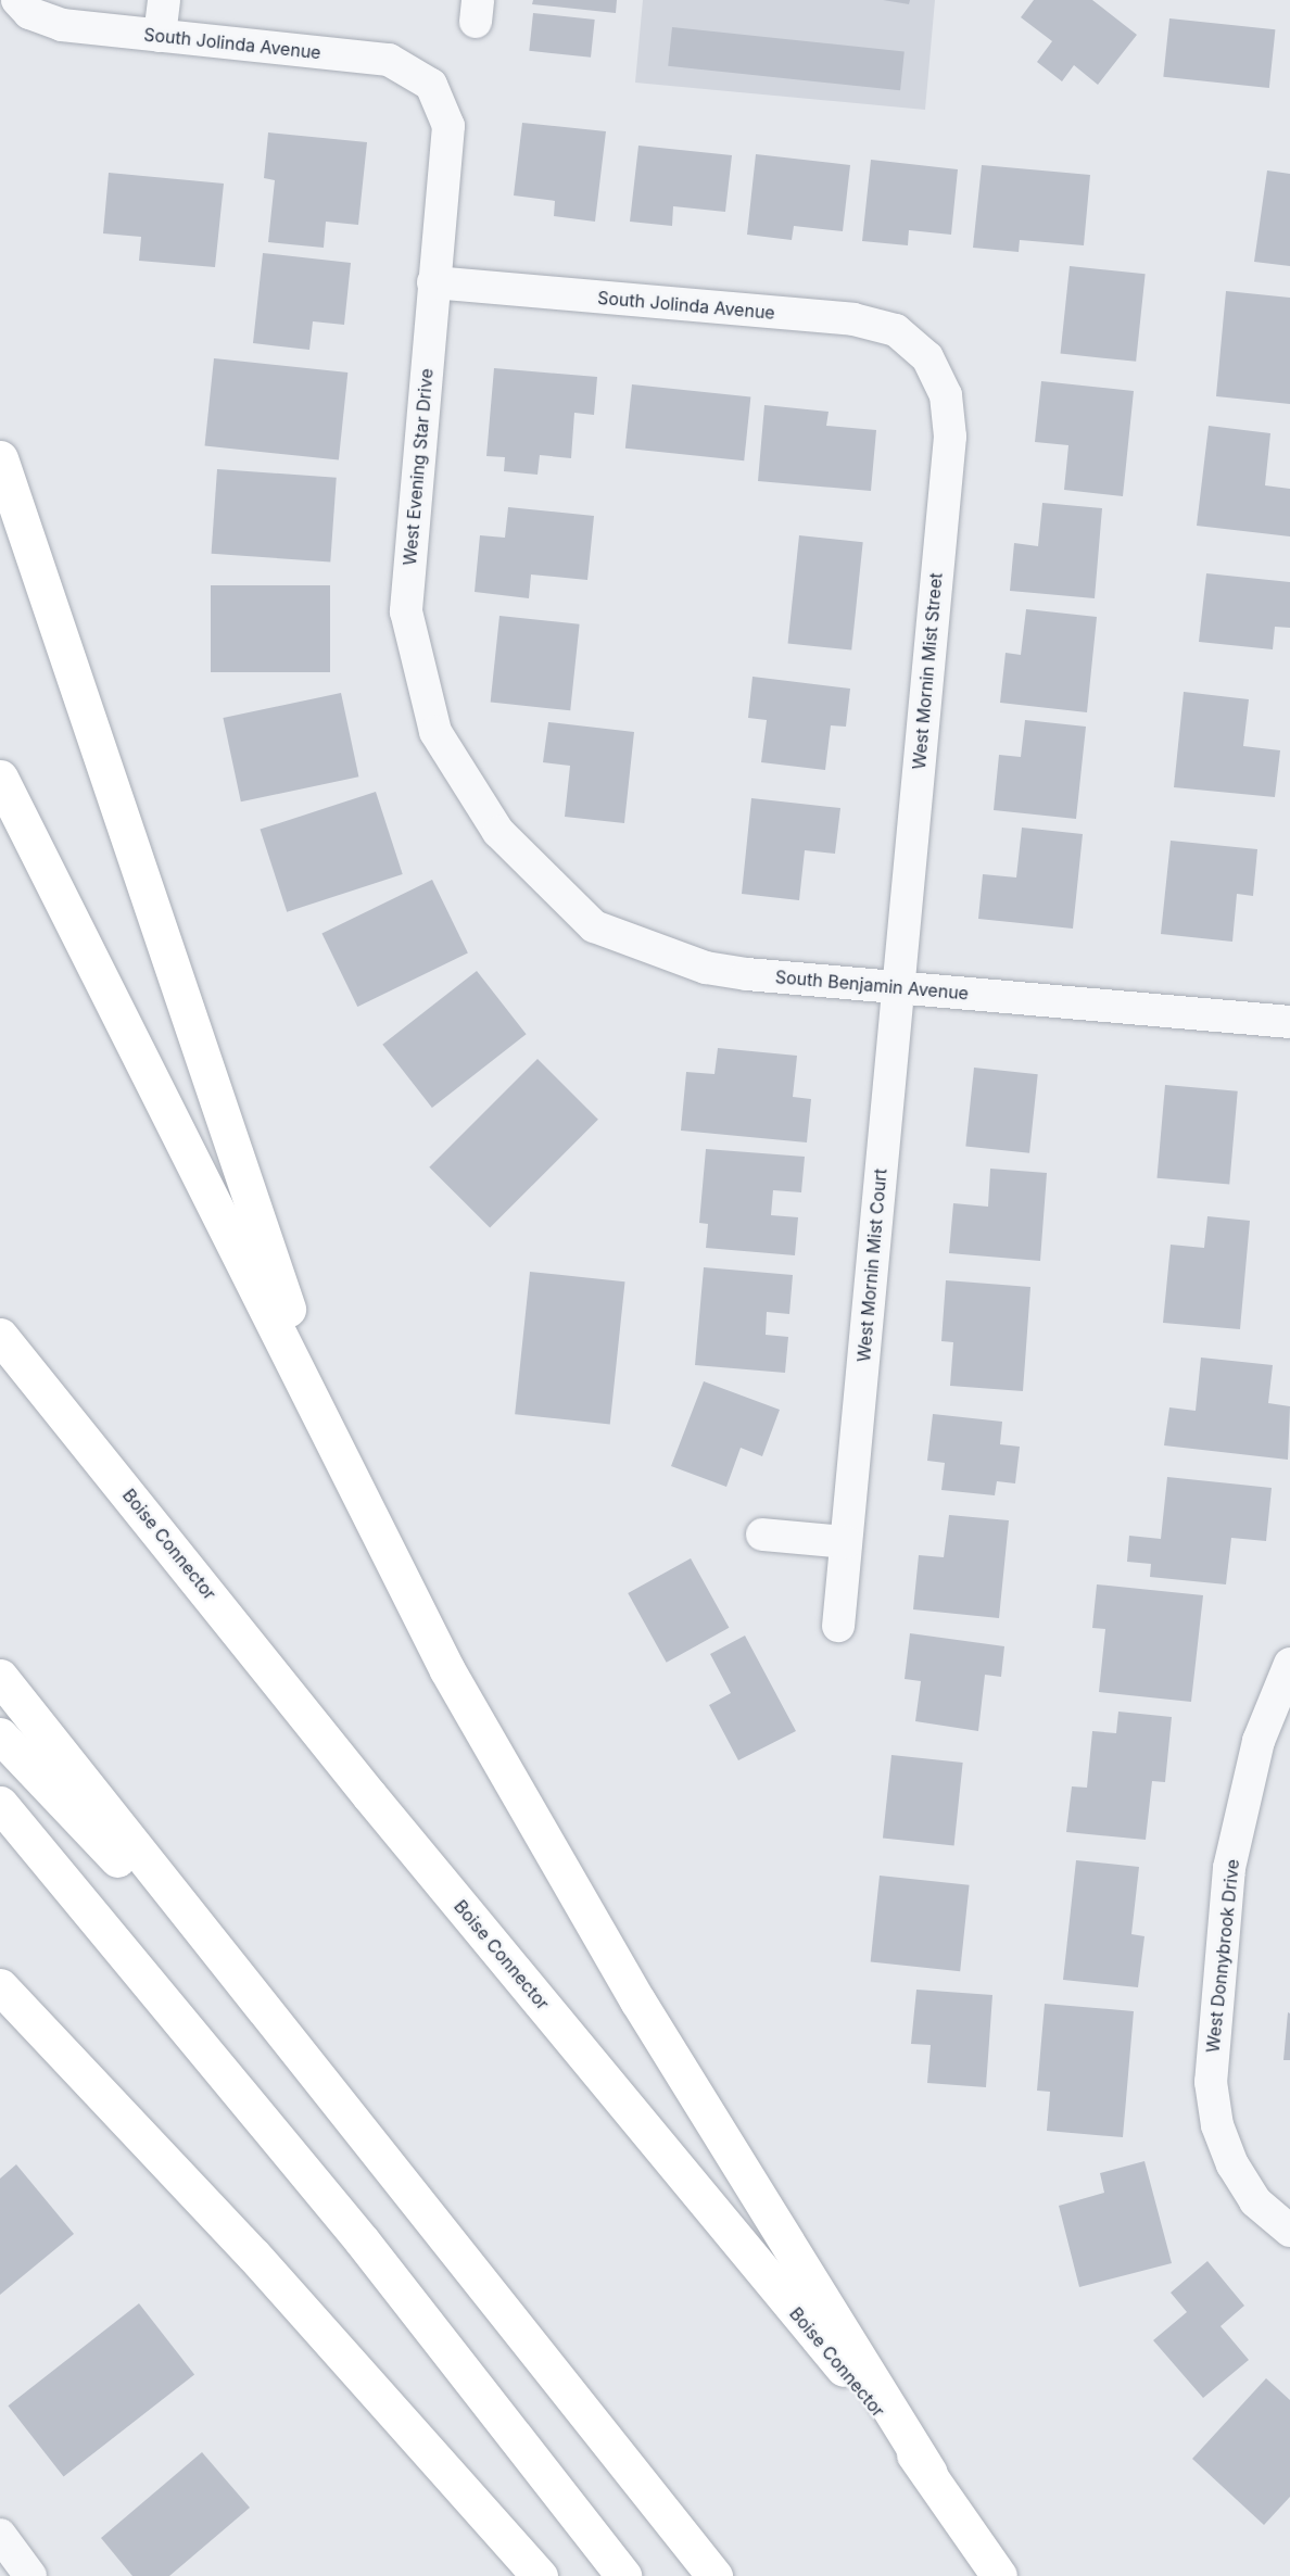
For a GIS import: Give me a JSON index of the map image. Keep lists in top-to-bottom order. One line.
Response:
{"streets":{"highway":["Boise Connector"],"street":["South Jolinda Avenue","West Evening Star Drive","West Mornin Mist Street","South Benjamin Avenue","West Mornin Mist Court","West Donnybrook Drive"]},"crossings":[["South Jolinda Avenue","West Evening Star Drive"],["South Jolinda Avenue","West Mornin Mist Street"],["West Evening Star Drive","South Benjamin Avenue"],["West Mornin Mist Street","South Benjamin Avenue"],["West Mornin Mist Street","West Mornin Mist Court"],["South Benjamin Avenue","West Mornin Mist Court"]]}
